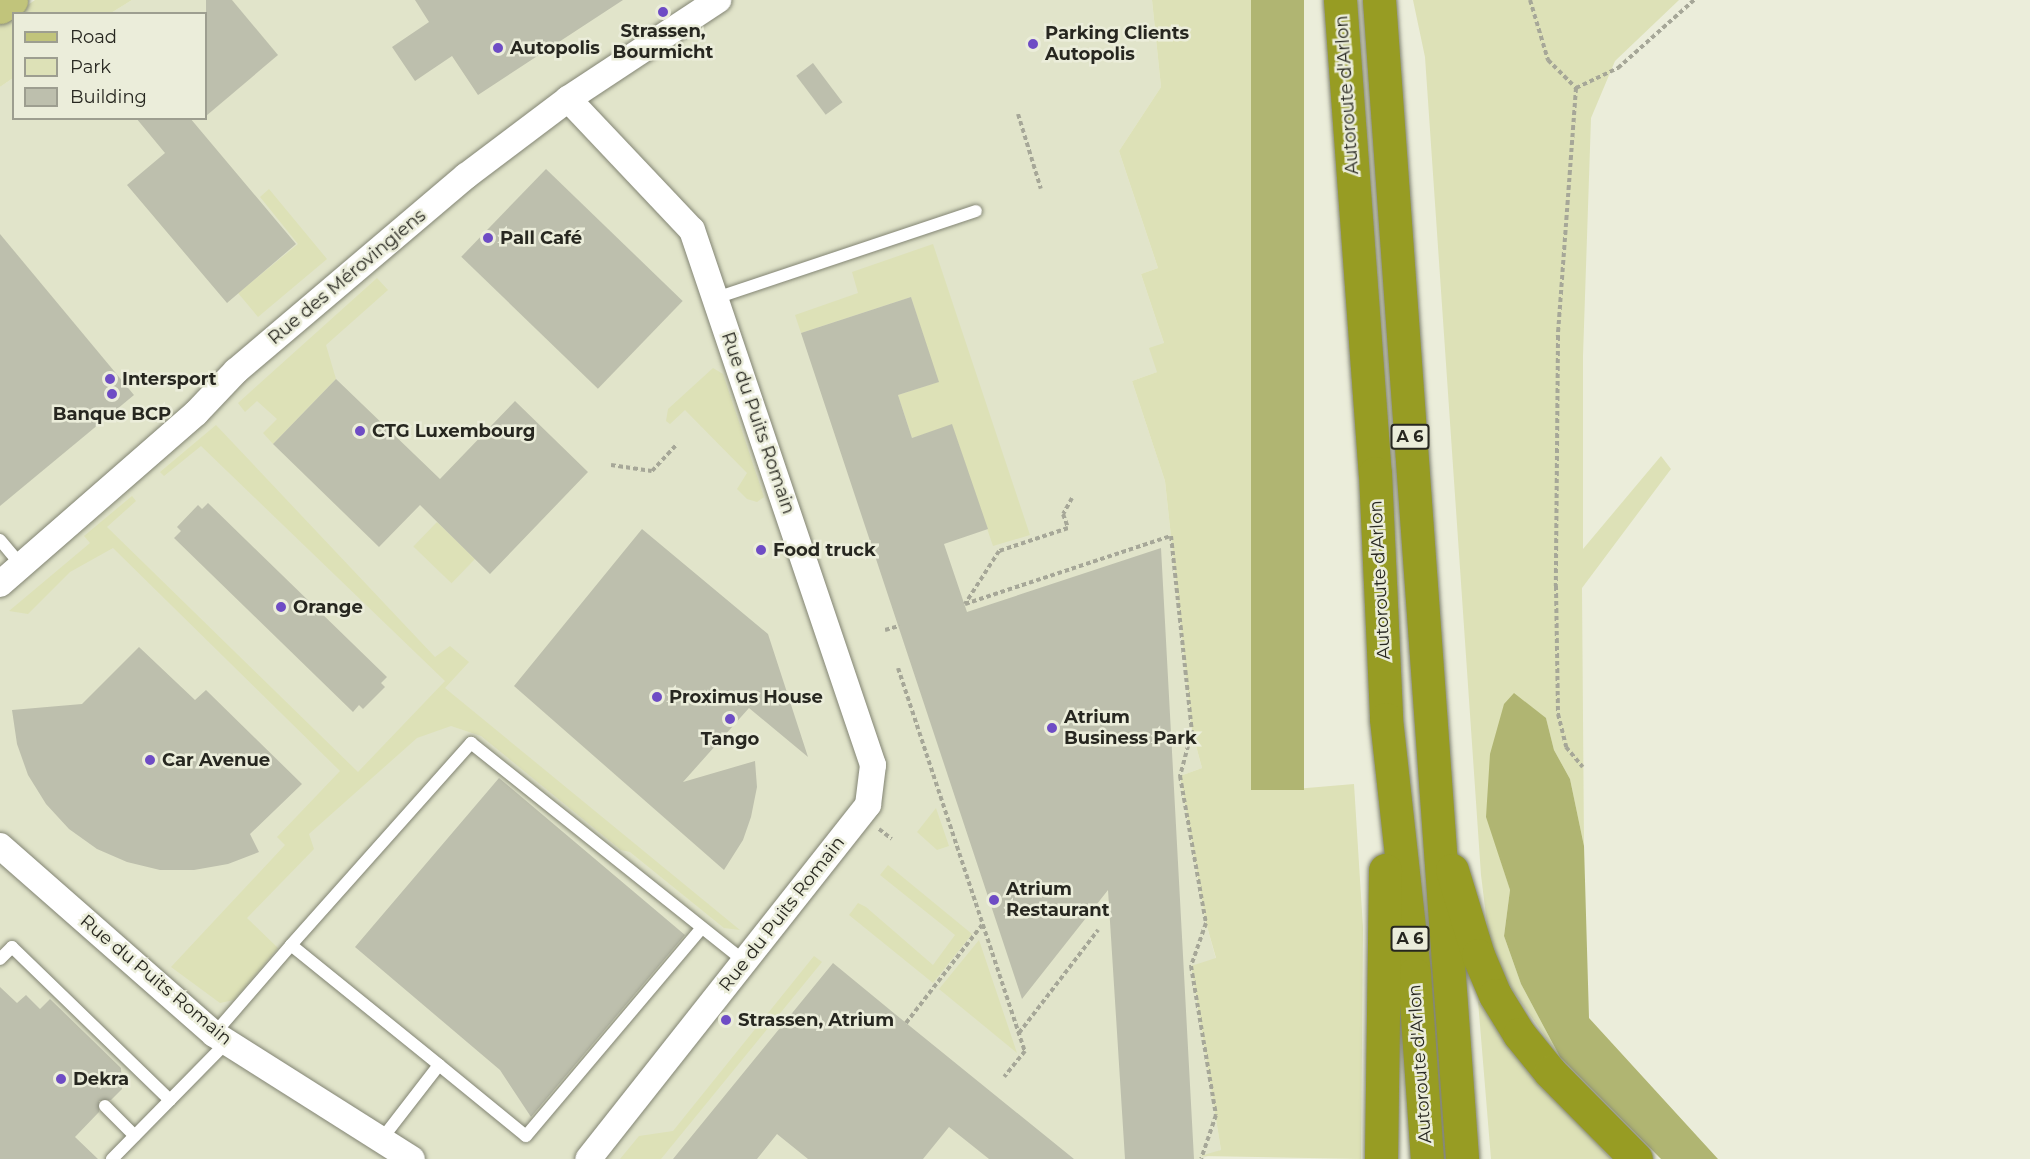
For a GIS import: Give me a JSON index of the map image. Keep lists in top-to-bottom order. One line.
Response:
{"streets":{"highway":["Autoroute d'Arlon","A 6"],"street":["Rue des Mérovingiens","Rue du Puits Romain"]},"crossings":[["Autoroute d'Arlon","A 6"],["Rue des Mérovingiens","Rue du Puits Romain"]],"places":["Strassen, Bourmicht","Parking Clients Autopolis","Autopolis","Pall Café","Intersport","Banque BCP","CTG Luxembourg","Food truck","Orange","Proximus House","Tango","Atrium Business Park","Car Avenue","Atrium Restaurant","Strassen, Atrium","Dekra"],"legend":["Road","Park","Building"]}
